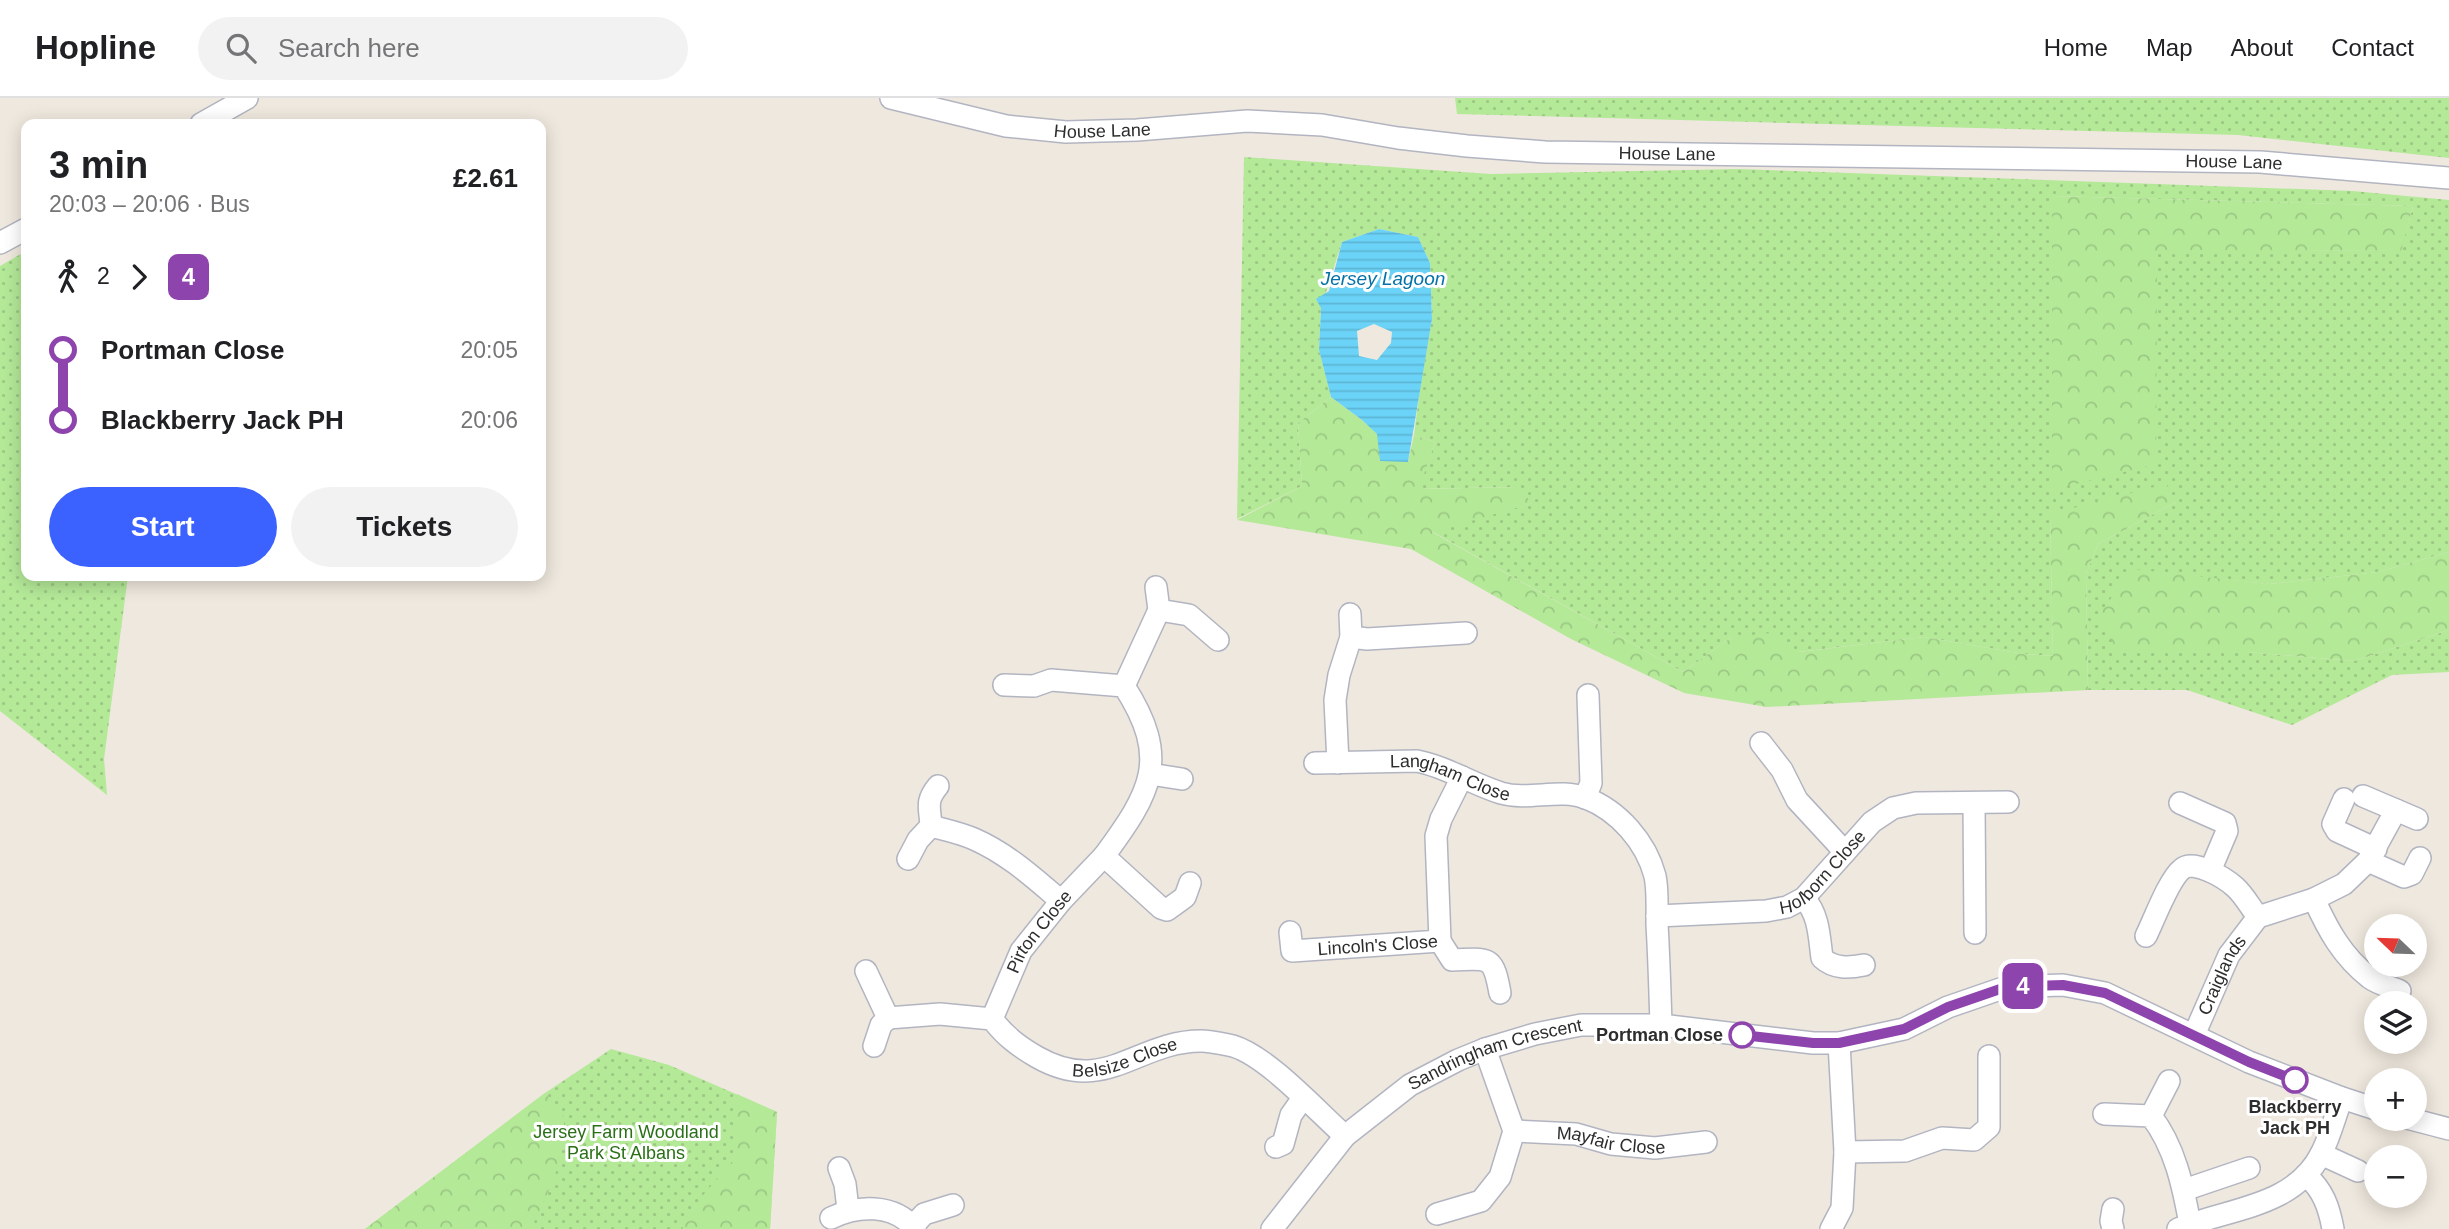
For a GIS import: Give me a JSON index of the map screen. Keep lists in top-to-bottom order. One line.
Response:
{"streets":{"street":["House Lane","Langham Close","Holborn Close","Pirton Close","Lincoln's Close","Craiglands","Belsize Close","Sandringham Crescent","Mayfair Close"]},"crossings":[["Langham Close","Holborn Close"],["Langham Close","Lincoln's Close"],["Langham Close","Sandringham Crescent"],["Pirton Close","Belsize Close"],["Craiglands","Sandringham Crescent"],["Belsize Close","Sandringham Crescent"]],"water":["Jersey Lagoon"],"parks":["Jersey Farm Woodland Park St Albans"],"places":["Portman Close","Blackberry Jack PH"],"lines":["bus line 4"],"north":"top left","page":{"header":"Hopline","search":"Search here","nav":["Home","Map","About","Contact"],"on_map":"4","heading":["3 min","20:03 – 20:06 · Bus","£2.61"],"legs":["2","4"],"list":[{"name":"Portman Close","value":"20:05"},{"name":"Blackberry Jack PH","value":"20:06"}],"buttons":["Start","Tickets"],"map_buttons":["+","−"]}}
